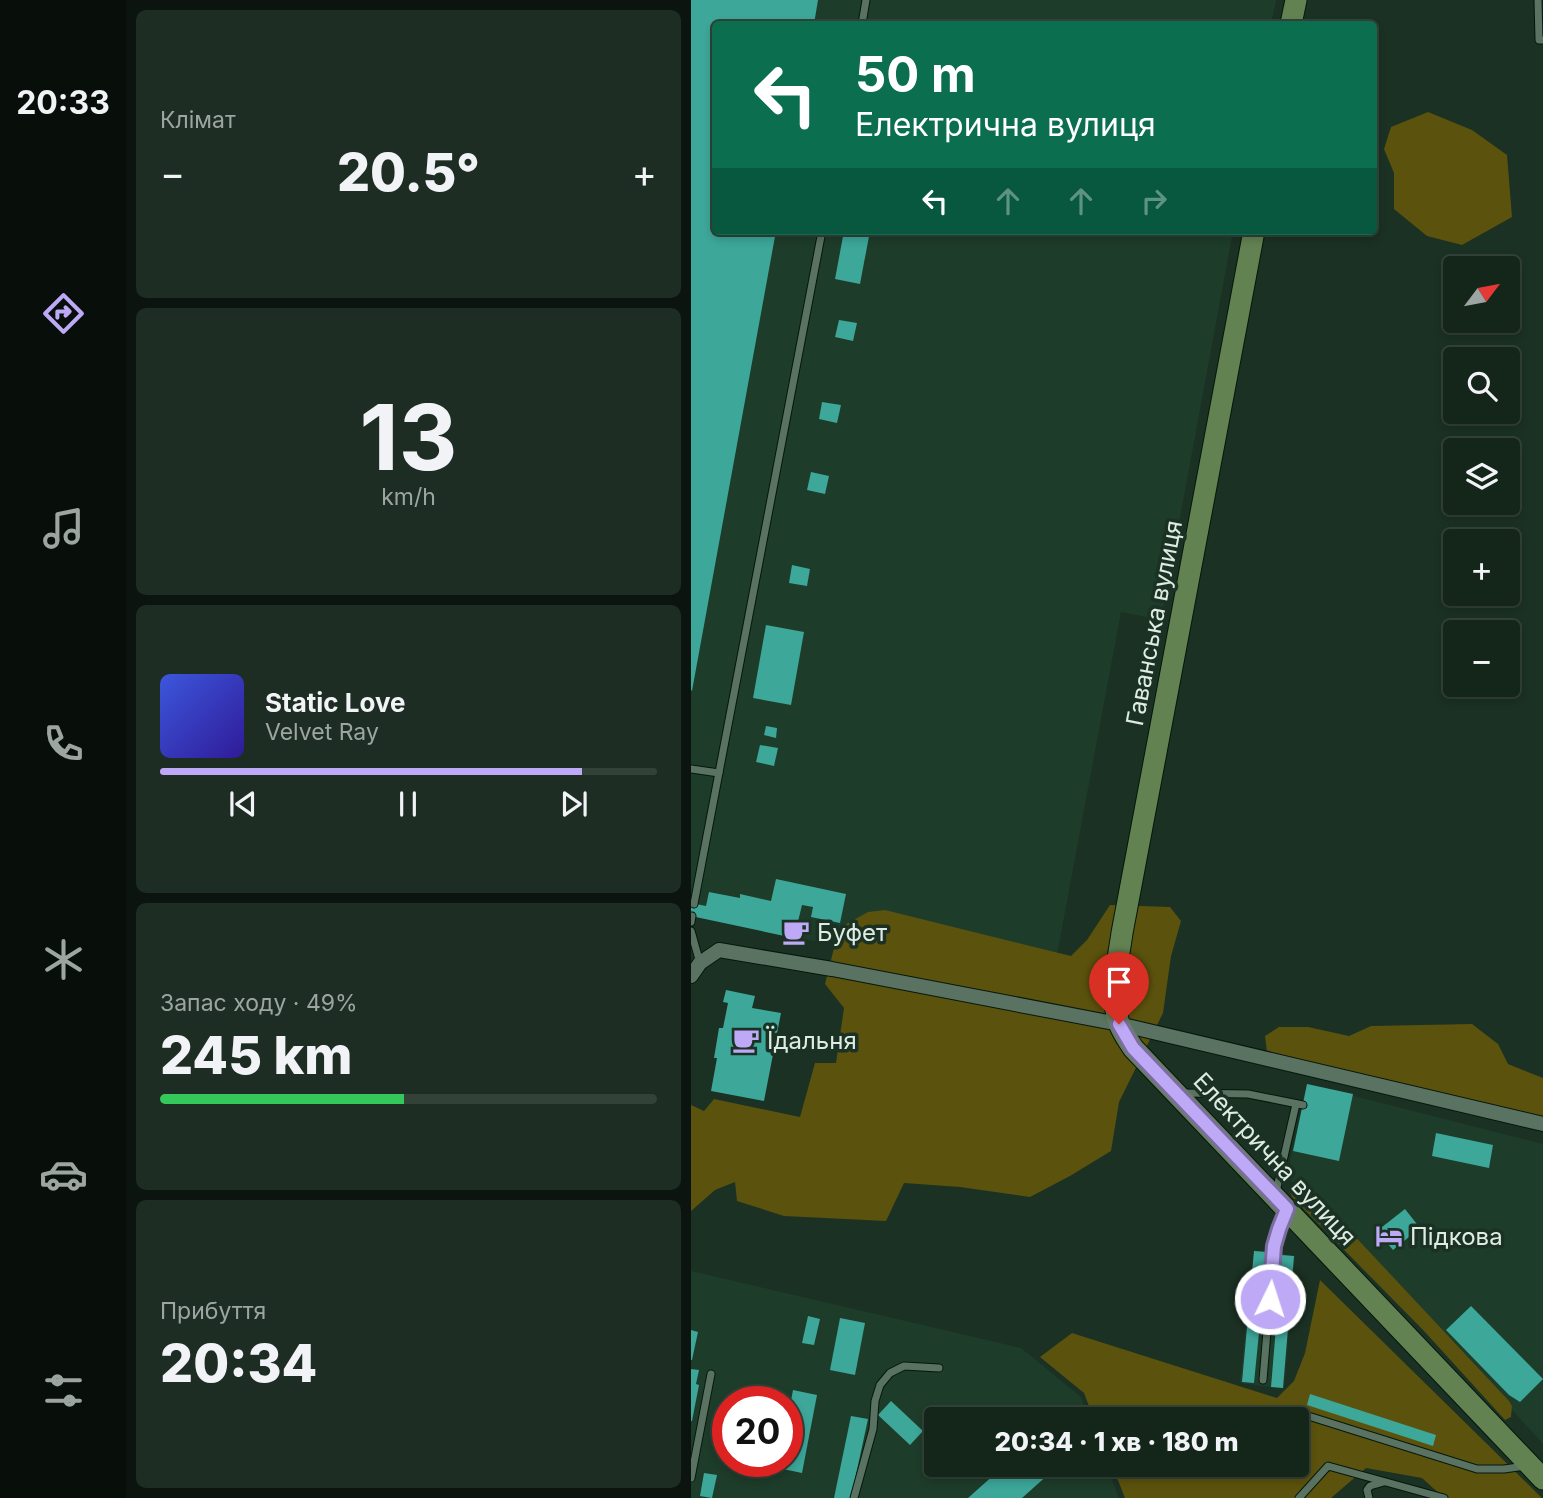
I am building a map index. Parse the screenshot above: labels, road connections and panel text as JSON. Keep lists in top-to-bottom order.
{
  "streets": {
    "street": ["Гаванська вулиця", "Електрична вулиця"]
  },
  "crossings": [
    ["Гаванська вулиця", "Електрична вулиця"]
  ],
  "places": {
    "cafe": ["Буфет", "Їдальня"],
    "hotel": ["Підкова"]
  },
  "north": "top right",
  "page": {
    "tabs": "20:33",
    "tile": [
      "Клімат",
      ["13", "km/h"],
      ["Запас ходу · 49%", "245 km"],
      ["Прибуття", "20:34"]
    ],
    "turn": ["50 m", "Електрична вулиця"],
    "heat": ["−", "20.5°", "+"],
    "map_buttons": ["+", "−"],
    "song": ["Static Love", "Velvet Ray"],
    "limit": "20",
    "trip": "20:34 · 1 хв · 180 m"
  }
}
